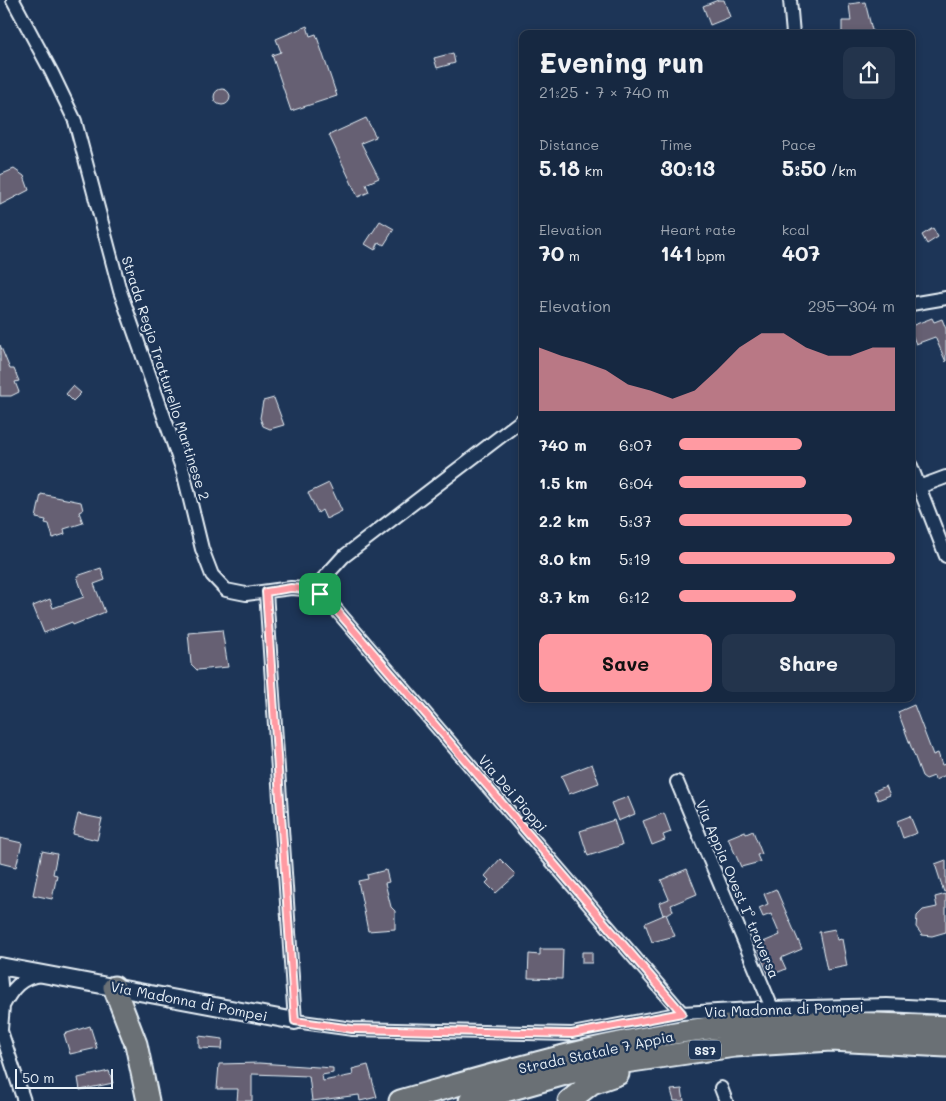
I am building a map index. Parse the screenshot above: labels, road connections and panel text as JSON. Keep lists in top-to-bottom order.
{
  "streets": {
    "highway": ["SS7", "Strada Statale 7 Appia"],
    "street": [
      "Strada Regio Tratturello Martinese 2",
      "Via Dei Pioppi",
      "Via Appia Ovest I° traversa",
      "Via Madonna di Pompei"
    ]
  },
  "crossings": [
    ["Strada Regio Tratturello Martinese 2", "Via Dei Pioppi"],
    ["Via Dei Pioppi", "Via Madonna di Pompei"],
    ["Via Appia Ovest I° traversa", "Via Madonna di Pompei"]
  ],
  "scale_bar": "50 m",
  "page": {
    "heading": ["Evening run", "21:25 · 7 × 740 m"],
    "stats": [
      ["Distance", "5.18 km"],
      ["Time", "30:13"],
      ["Pace", "5:50 /km"],
      ["Elevation", "70 m"],
      ["Heart rate", "141 bpm"],
      ["kcal", "407"]
    ],
    "chart": ["Elevation", "295–304 m"],
    "list": [
      {
        "name": "740 m",
        "note": "6:07"
      },
      {
        "name": "1.5 km",
        "note": "6:04"
      },
      {
        "name": "2.2 km",
        "note": "5:37"
      },
      {
        "name": "3.0 km",
        "note": "5:19"
      },
      {
        "name": "3.7 km",
        "note": "6:12"
      }
    ],
    "buttons": ["Save", "Share"],
    "scale": "50 m"
  }
}
